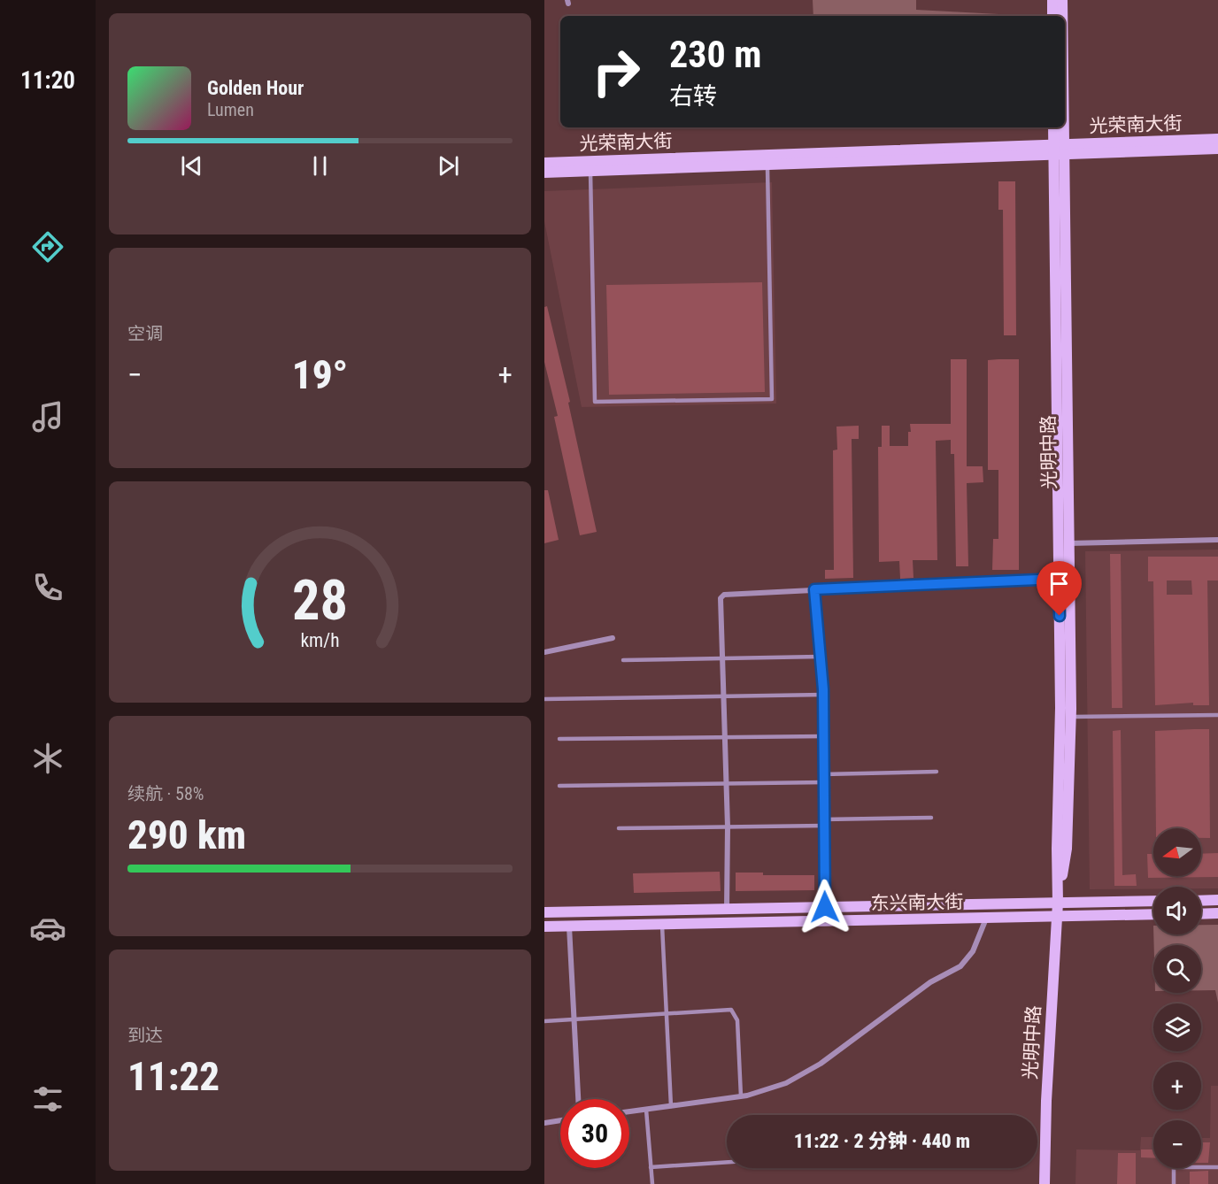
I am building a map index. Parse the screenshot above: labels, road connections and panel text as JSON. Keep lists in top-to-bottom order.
{
  "streets": {
    "street": ["光荣南大街", "光明中路", "东兴南大街"]
  },
  "crossings": [
    ["光荣南大街", "光明中路"],
    ["光明中路", "东兴南大街"]
  ],
  "north": "left",
  "page": {
    "tabs": "11:20",
    "turn": ["230 m", "右转"],
    "song": ["Golden Hour", "Lumen"],
    "tile": [
      "空调",
      ["续航 · 58%", "290 km"],
      ["到达", "11:22"]
    ],
    "heat": ["−", "19°", "+"],
    "map_buttons": ["+", "−"],
    "limit": "30",
    "trip": "11:22 · 2 分钟 · 440 m",
    "gauge": ["28", "km/h"]
  }
}
